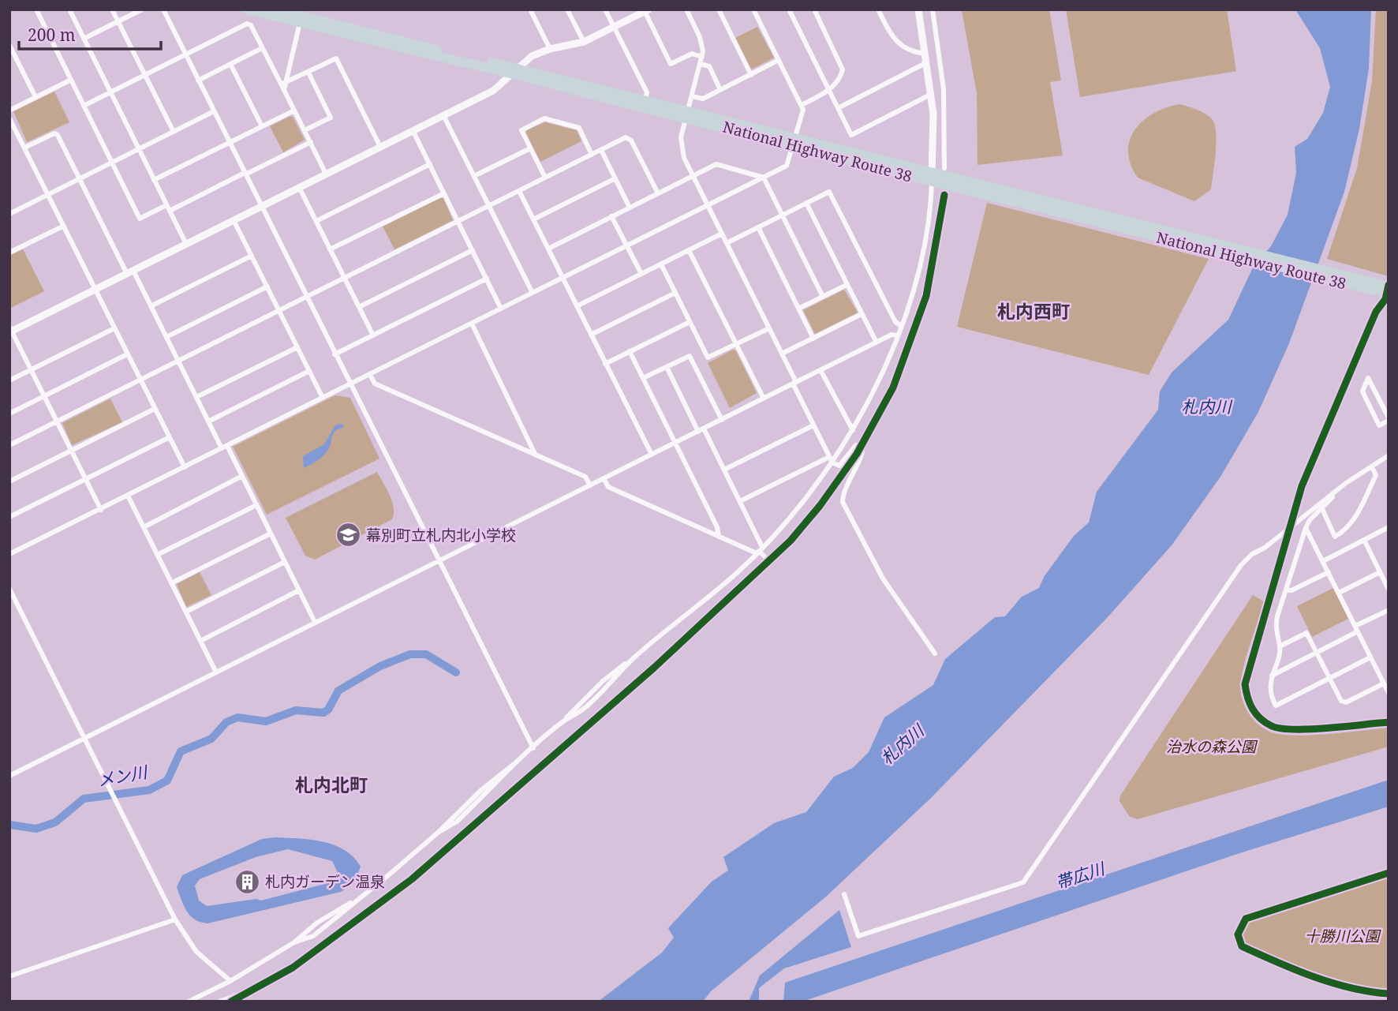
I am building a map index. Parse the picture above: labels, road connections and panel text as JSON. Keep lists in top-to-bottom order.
{
  "streets": {
    "highway": ["National Highway Route 38"]
  },
  "districts": ["札内西町", "札内北町"],
  "water": ["札内川", "メン川", "帯広川"],
  "parks": ["治水の森公園", "十勝川公園"],
  "places": {
    "school or university": ["幕別町立札内北小学校"],
    "building": ["札内ガーデン温泉"]
  },
  "scale_bar": "200 m"
}
